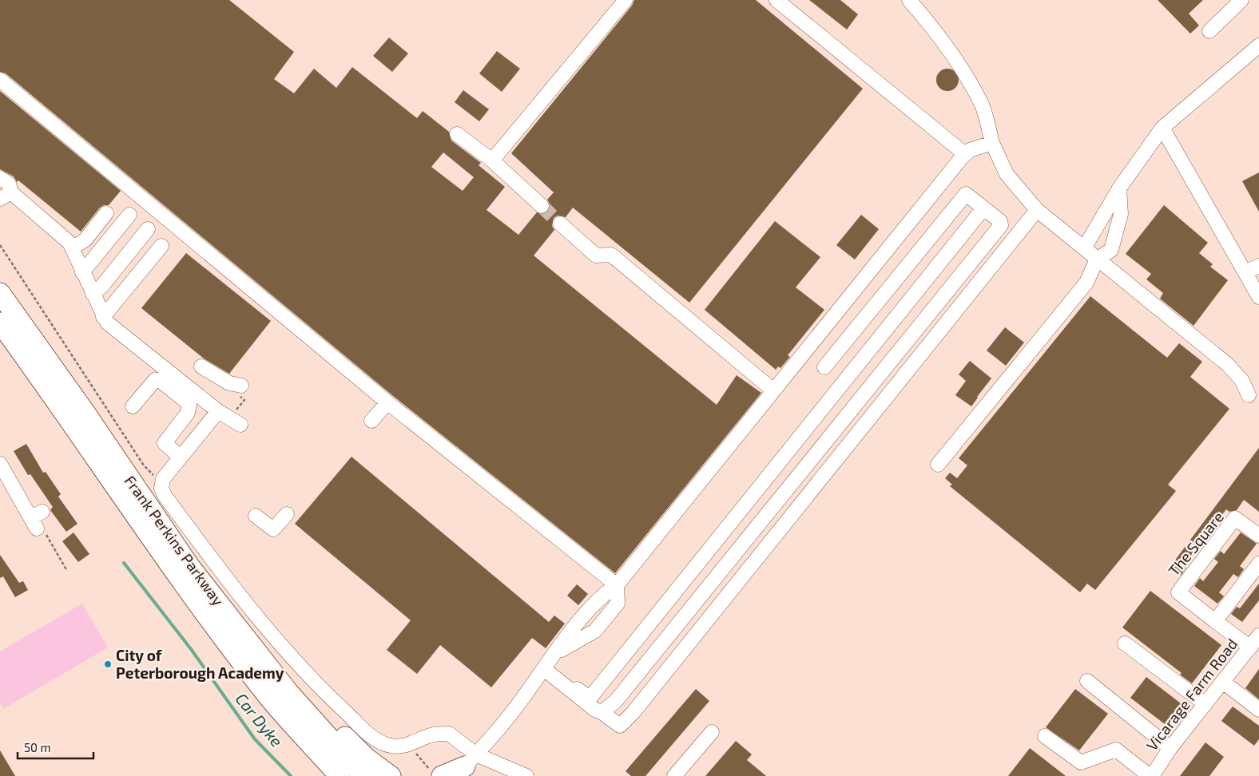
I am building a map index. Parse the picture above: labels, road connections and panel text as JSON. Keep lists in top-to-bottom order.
{
  "streets": {
    "highway": ["Frank Perkins Parkway"],
    "street": ["The Square", "Vicarage Farm Road"]
  },
  "crossings": [
    ["The Square", "Vicarage Farm Road"]
  ],
  "water": ["Car Dyke"],
  "places": ["City of Peterborough Academy"],
  "scale_bar": "50 m"
}
